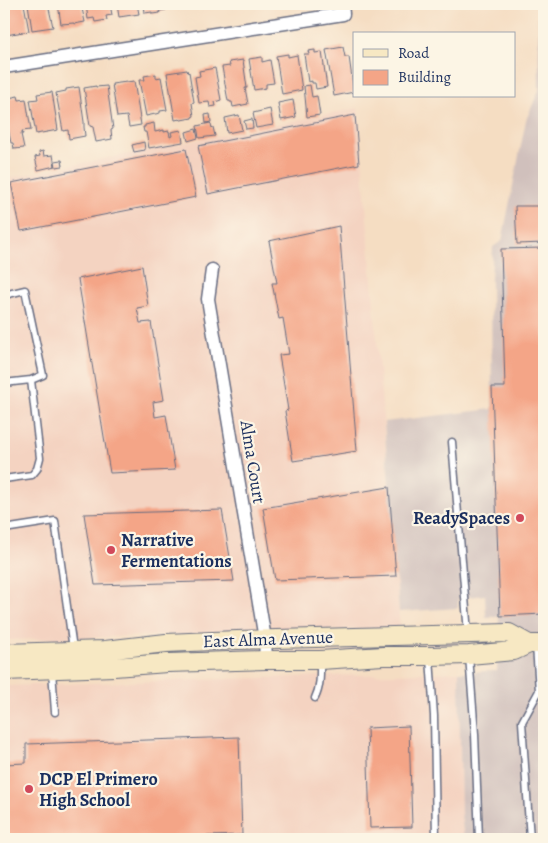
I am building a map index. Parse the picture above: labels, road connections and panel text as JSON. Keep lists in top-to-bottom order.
{
  "streets": {
    "main road": ["East Alma Avenue"],
    "street": ["Alma Court"]
  },
  "crossings": [
    ["Alma Court", "East Alma Avenue"]
  ],
  "places": ["ReadySpaces", "Narrative Fermentations", "DCP El Primero High School"],
  "legend": ["Road", "Building"]
}
